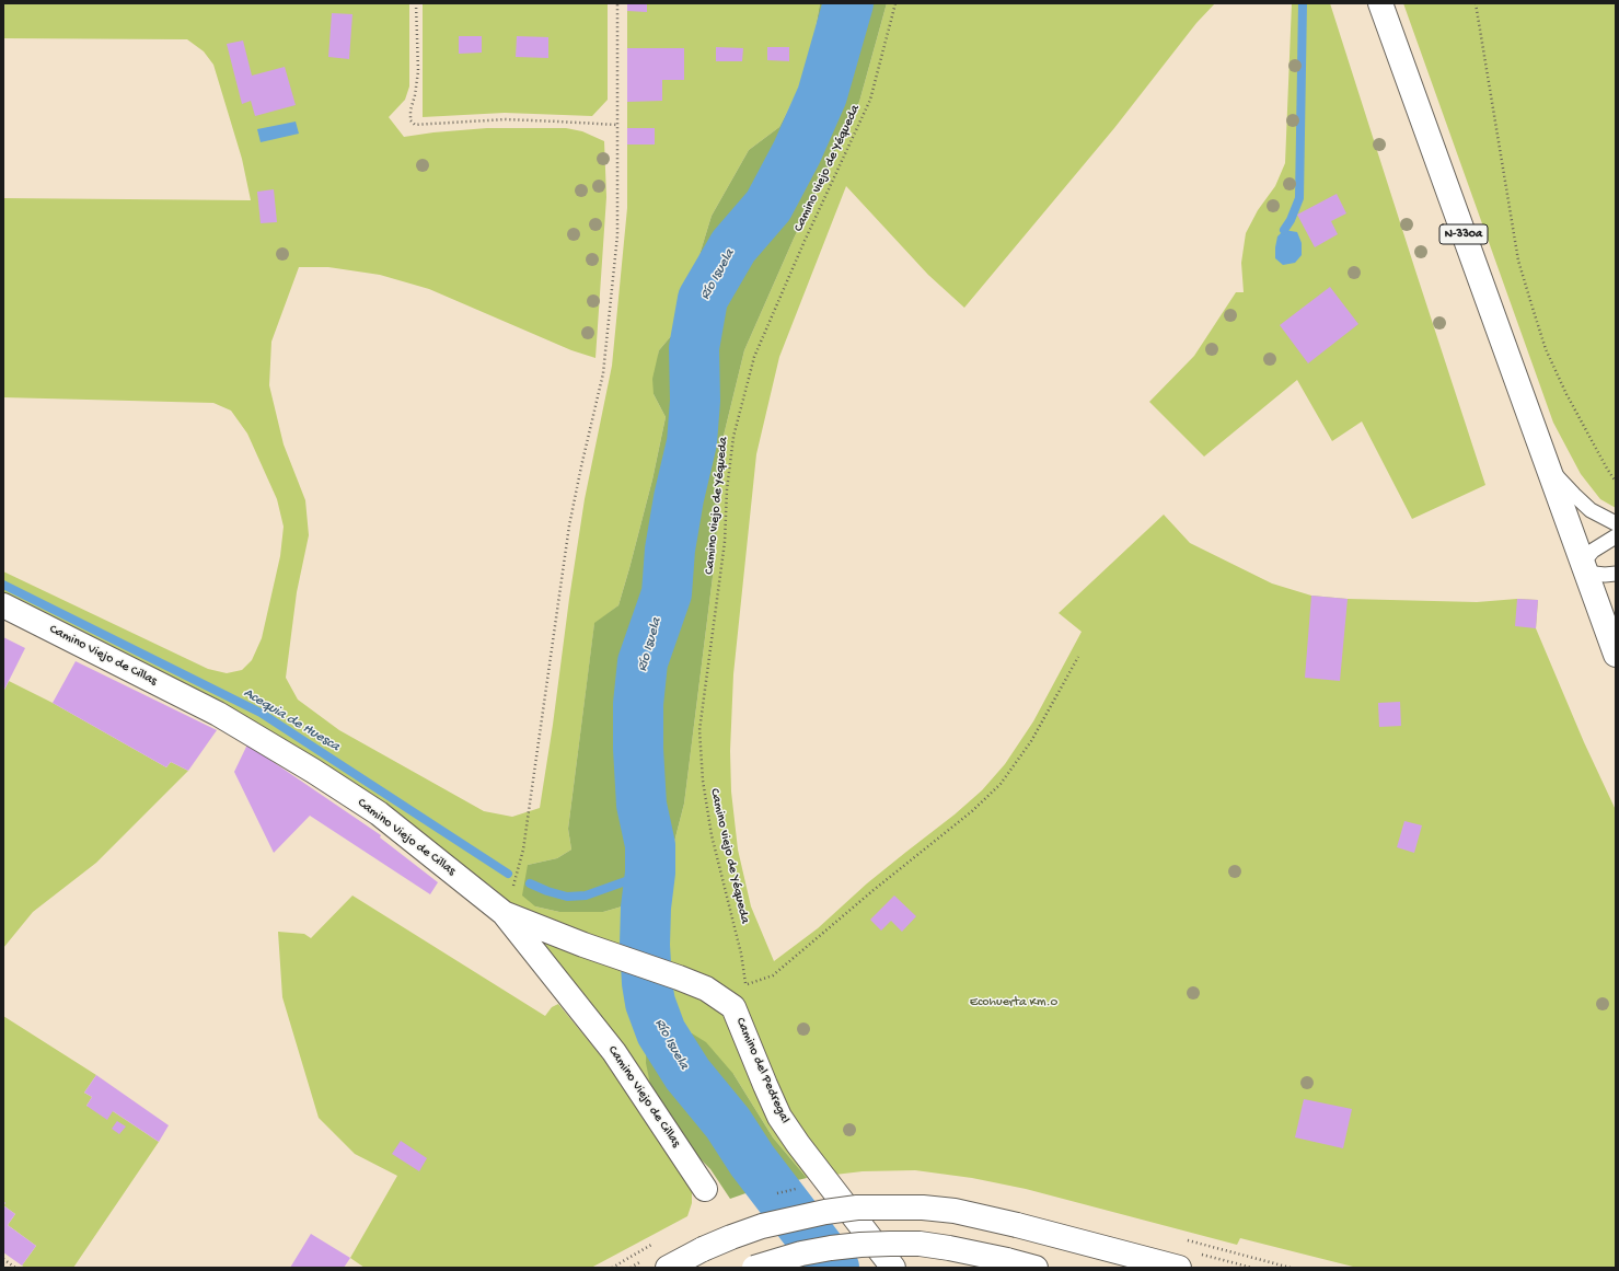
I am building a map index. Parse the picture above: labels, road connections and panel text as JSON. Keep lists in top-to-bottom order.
{
  "streets": {
    "main road": ["N-330a", "Camino Viejo de Cillas", "Camino del Pedregal"],
    "path": ["Camino viejo de Yéqueda"]
  },
  "crossings": [
    ["Camino Viejo de Cillas", "Camino del Pedregal"]
  ],
  "water": ["Río Isuela", "Acequia de Huesca"],
  "parks": ["Ecohuerta Km.0"]
}
